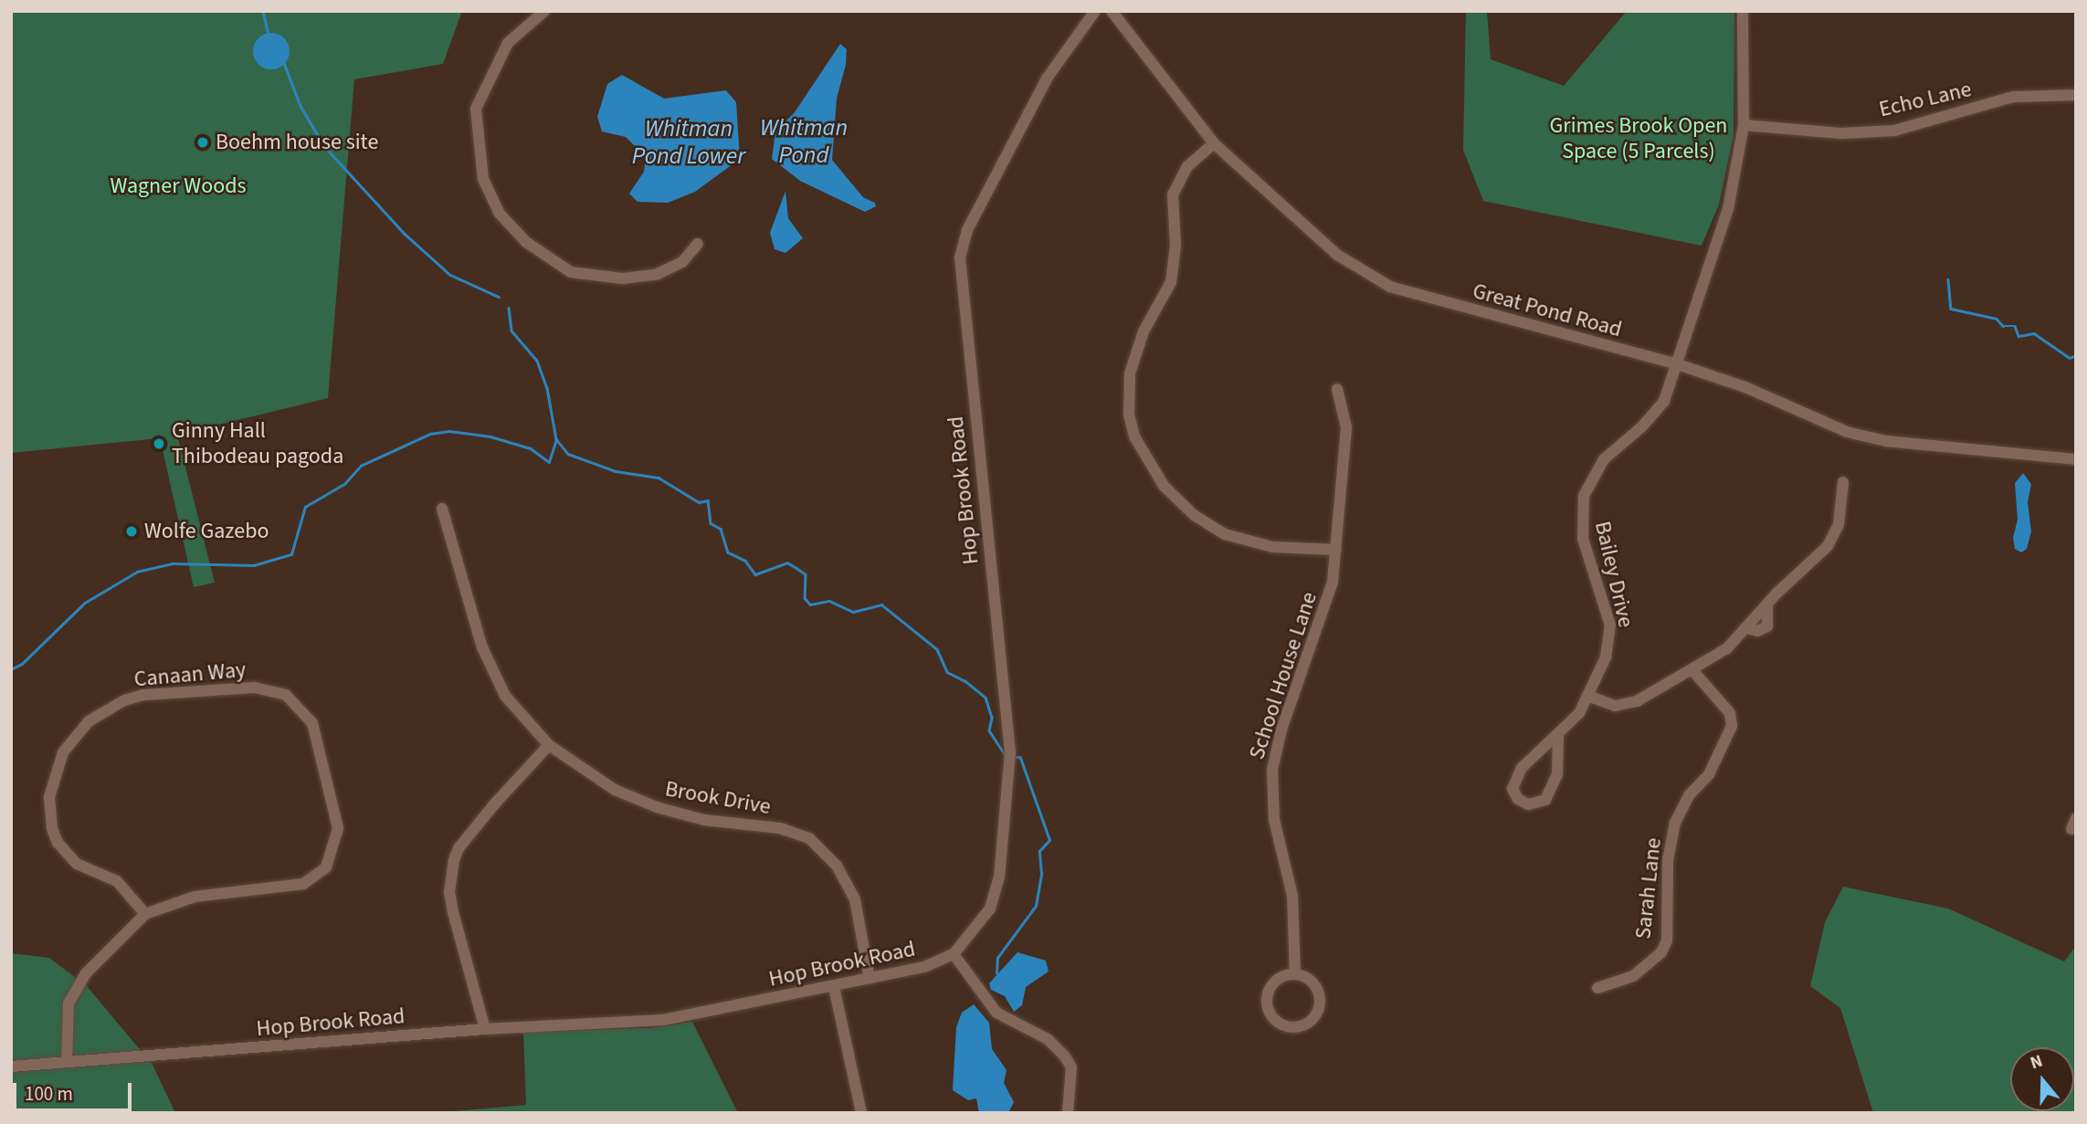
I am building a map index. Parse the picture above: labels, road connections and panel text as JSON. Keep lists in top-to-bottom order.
{
  "streets": {
    "street": [
      "Echo Lane",
      "Great Pond Road",
      "Hop Brook Road",
      "Bailey Drive",
      "Canaan Way",
      "School House Lane",
      "Brook Drive",
      "Sarah Lane"
    ]
  },
  "crossings": [
    ["Echo Lane", "Bailey Drive"],
    ["Great Pond Road", "Bailey Drive"],
    ["Hop Brook Road", "Canaan Way"],
    ["Hop Brook Road", "Brook Drive"]
  ],
  "water": ["Whitman Pond", "Whitman Pond Lower"],
  "parks": ["Grimes Brook Open Space (5 Parcels)", "Wagner Woods"],
  "places": ["Boehm house site", "Ginny Hall Thibodeau pagoda", "Wolfe Gazebo"],
  "scale_bar": "100 m",
  "north": "top"
}
